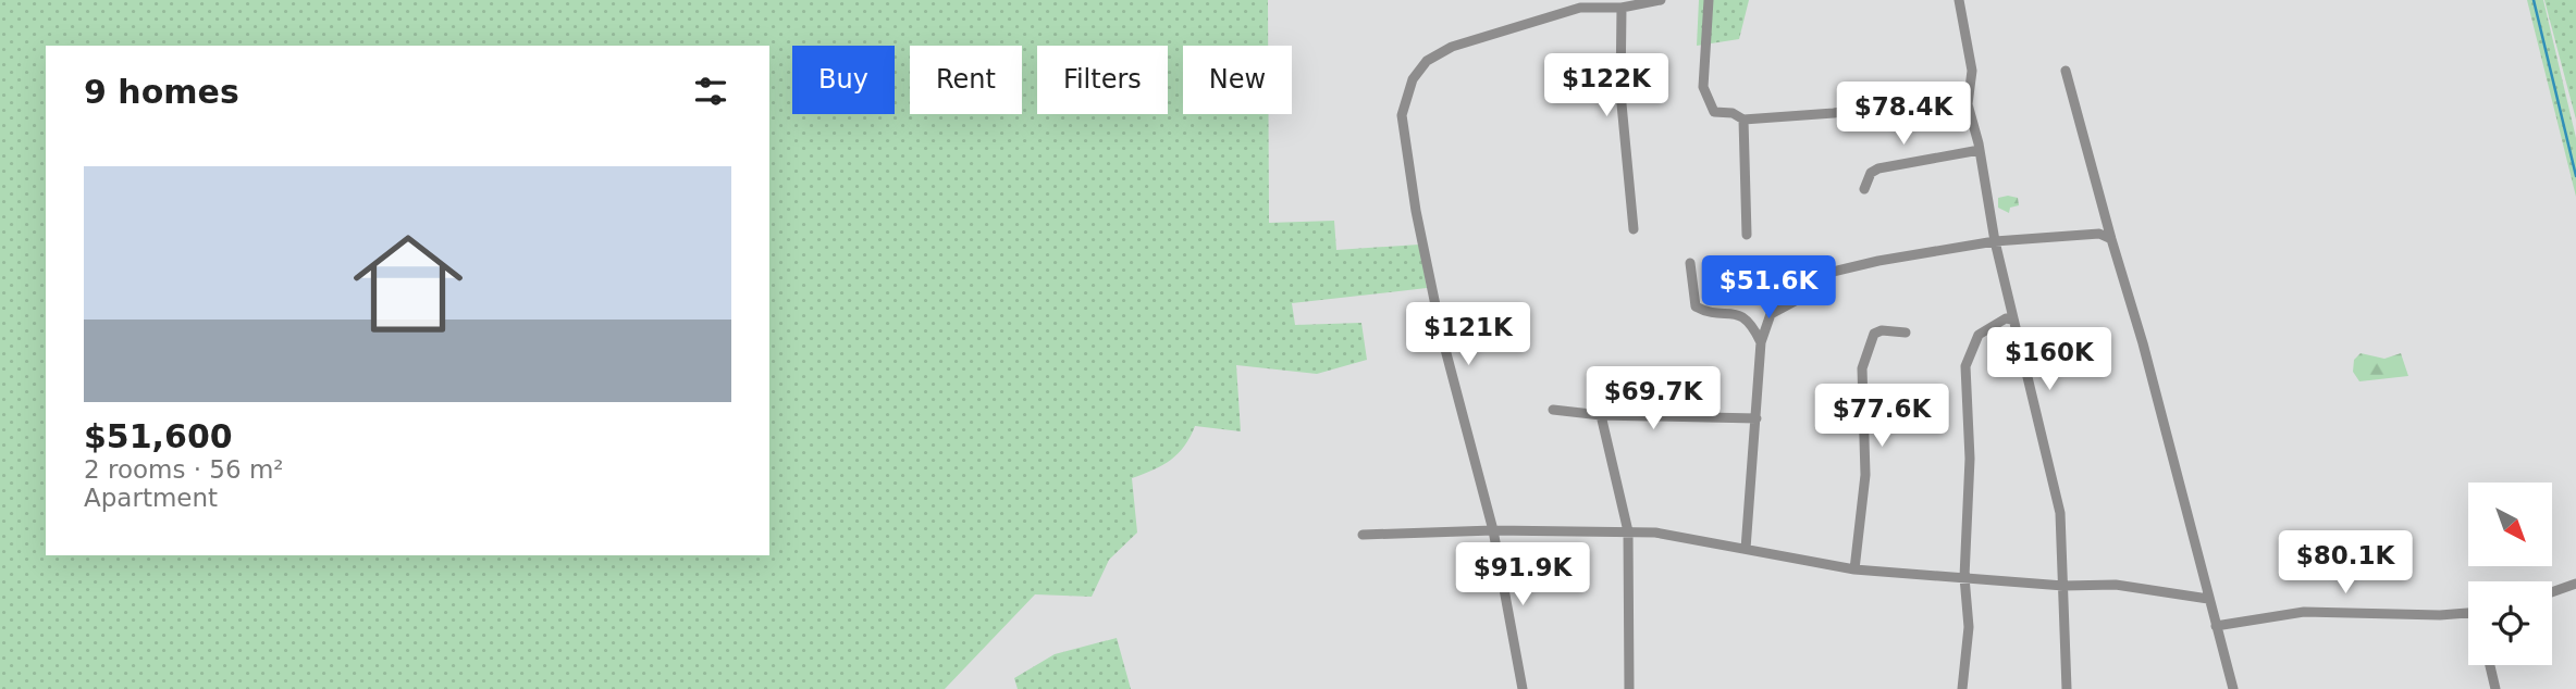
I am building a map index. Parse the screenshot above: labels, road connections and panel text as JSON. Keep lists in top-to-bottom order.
{
  "north": "bottom right",
  "page": {
    "chip": [
      "Buy",
      "Rent",
      "Filters",
      "New"
    ],
    "heading": "9 homes",
    "price": [
      "$122K",
      "$78.4K",
      "$51.6K",
      "$121K",
      "$160K",
      "$69.7K",
      "$77.6K",
      "$80.1K",
      "$91.9K"
    ],
    "list": [
      {
        "name": "$51,600",
        "note": "2 rooms · 56 m² · Apartment"
      }
    ]
  }
}
